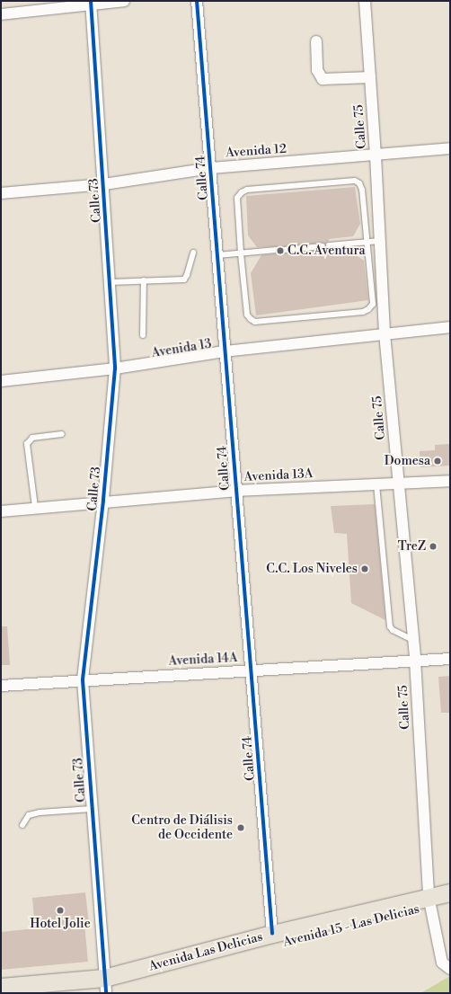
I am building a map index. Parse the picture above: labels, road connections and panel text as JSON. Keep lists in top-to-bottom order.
{
  "streets": {
    "main road": ["Avenida 15 - Las Delicias", "Avenida Las Delicias"],
    "street": [
      "Calle 75",
      "Avenida 12",
      "Calle 74",
      "Calle 73",
      "Avenida 13",
      "Avenida 13A",
      "Avenida 14A"
    ]
  },
  "crossings": [
    ["Calle 75", "Avenida 12"],
    ["Calle 75", "Avenida 13"],
    ["Calle 75", "Avenida 13A"],
    ["Calle 75", "Avenida 14A"],
    ["Calle 75", "Avenida 15 - Las Delicias"],
    ["Calle 75", "Avenida Las Delicias"],
    ["Avenida 12", "Calle 74"],
    ["Avenida 12", "Calle 73"],
    ["Calle 74", "Avenida 13"],
    ["Calle 74", "Avenida 13A"],
    ["Calle 74", "Avenida 14A"],
    ["Calle 74", "Avenida Las Delicias"],
    ["Calle 73", "Avenida 13"],
    ["Calle 73", "Avenida 13A"],
    ["Calle 73", "Avenida 14A"],
    ["Calle 73", "Avenida 15 - Las Delicias"],
    ["Calle 73", "Avenida Las Delicias"],
    ["Avenida 15 - Las Delicias", "Avenida Las Delicias"]
  ],
  "places": [
    "C.C. Aventura",
    "Domesa",
    "TreZ",
    "C.C. Los Niveles",
    "Centro de Diálisis de Occidente",
    "Hotel Jolie"
  ]
}
